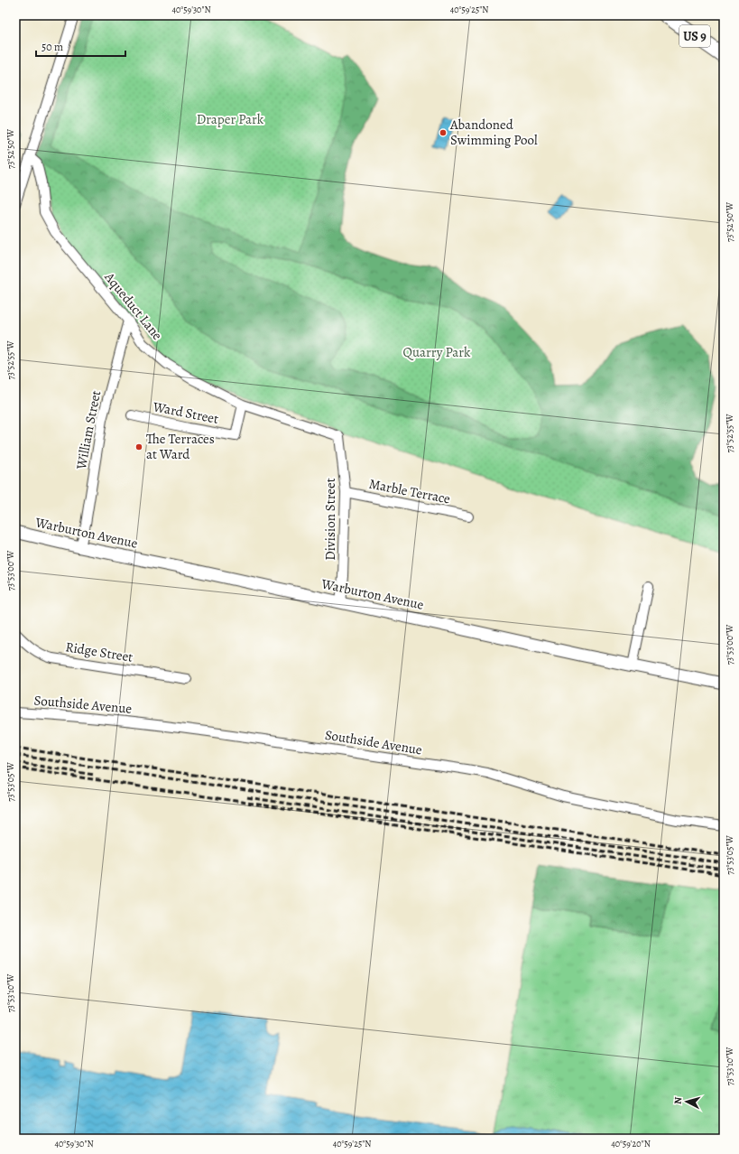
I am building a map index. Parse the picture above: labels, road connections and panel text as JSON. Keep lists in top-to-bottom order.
{
  "streets": {
    "main road": ["US 9"],
    "street": [
      "Aqueduct Lane",
      "Ward Street",
      "William Street",
      "Marble Terrace",
      "Division Street",
      "Warburton Avenue",
      "Ridge Street",
      "Southside Avenue"
    ]
  },
  "crossings": [
    ["Aqueduct Lane", "Ward Street"],
    ["Aqueduct Lane", "William Street"],
    ["Aqueduct Lane", "Division Street"],
    ["William Street", "Warburton Avenue"],
    ["Marble Terrace", "Division Street"],
    ["Division Street", "Warburton Avenue"]
  ],
  "parks": ["Draper Park", "Quarry Park"],
  "places": ["Abandoned Swimming Pool", "The Terraces at Ward"],
  "scale_bar": "50 m",
  "north": "left",
  "coordinates": [
    "40°59'30\"N",
    "40°59'25\"N",
    "73°52'50\"W",
    "73°52'55\"W",
    "73°53'00\"W",
    "73°53'05\"W",
    "73°53'10\"W",
    "40°59'20\"N"
  ]
}
